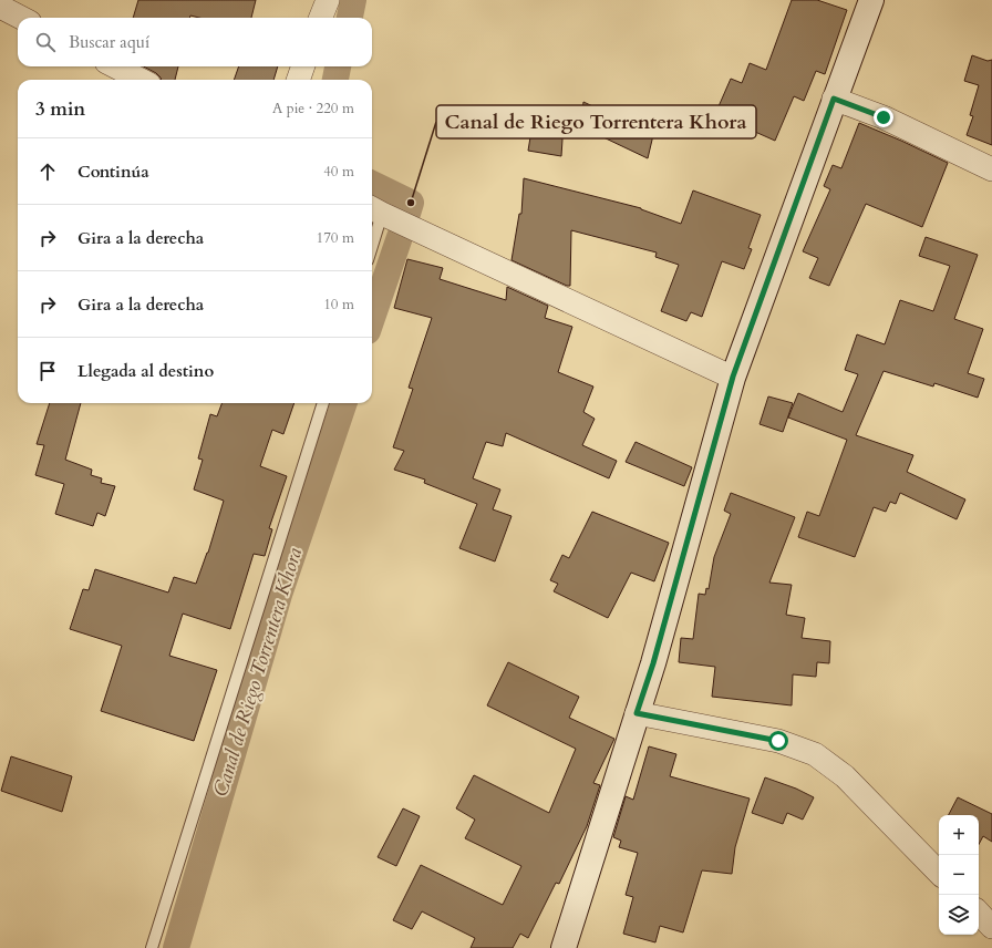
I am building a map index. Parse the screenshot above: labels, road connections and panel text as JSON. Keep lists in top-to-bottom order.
{
  "water": ["Canal de Riego Torrentera Khora"],
  "places": ["Canal de Riego Torrentera Khora"],
  "page": {
    "search": "Buscar aquí",
    "heading": ["3 min", "A pie · 220 m"],
    "list": [
      ["Continúa", "40 m"],
      ["Gira a la derecha", "170 m"],
      ["Gira a la derecha", "10 m"],
      "Llegada al destino"
    ],
    "map_buttons": ["+", "−"]
  }
}
